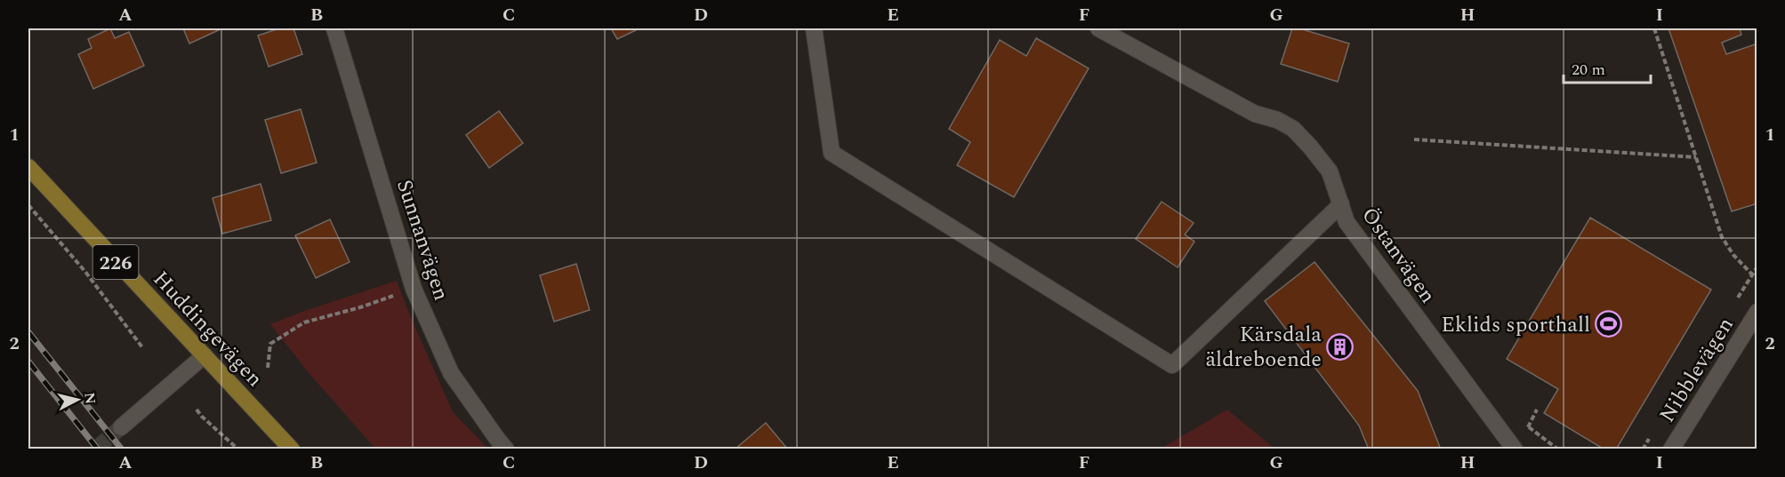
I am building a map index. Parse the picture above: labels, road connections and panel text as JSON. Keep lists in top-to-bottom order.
{
  "streets": {
    "main road": ["226", "Huddingevägen"],
    "street": ["Sunnanvägen", "Östanvägen", "Nibblevägen"]
  },
  "places": {
    "sports": ["Eklids sporthall"],
    "building": ["Kärsdala äldreboende"]
  },
  "scale_bar": "20 m",
  "north": "right",
  "grid": {
    "columns": [
      "A",
      "B",
      "C",
      "D",
      "E",
      "F",
      "G",
      "H",
      "I"
    ],
    "rows": ["1", "2"]
  }
}
